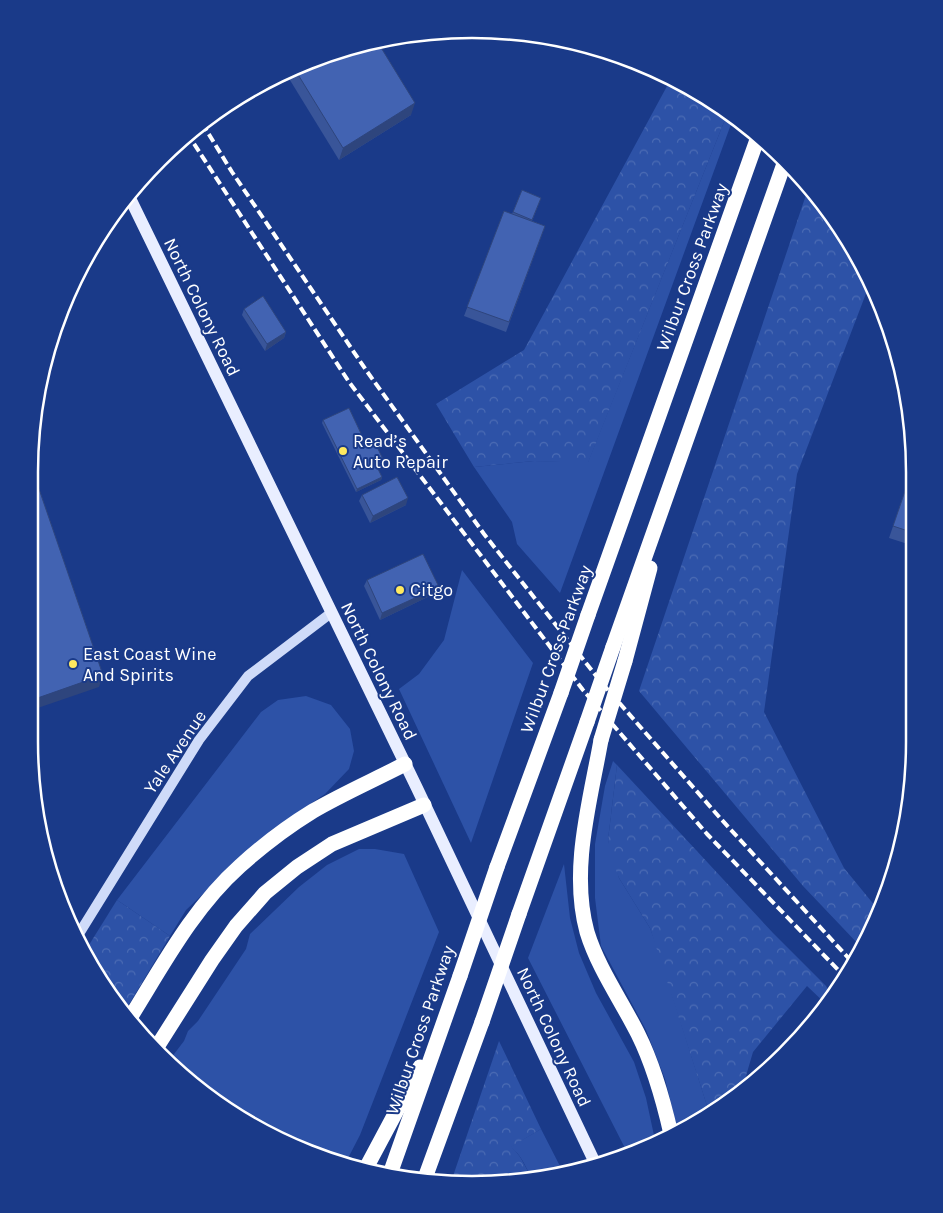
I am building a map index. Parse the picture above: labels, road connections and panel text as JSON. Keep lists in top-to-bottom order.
{
  "streets": {
    "highway": ["Wilbur Cross Parkway"],
    "main road": ["North Colony Road"],
    "street": ["Yale Avenue"]
  },
  "crossings": [
    ["North Colony Road", "Yale Avenue"]
  ],
  "places": ["Read’s Auto Repair", "Citgo", "East Coast Wine And Spirits"]
}
